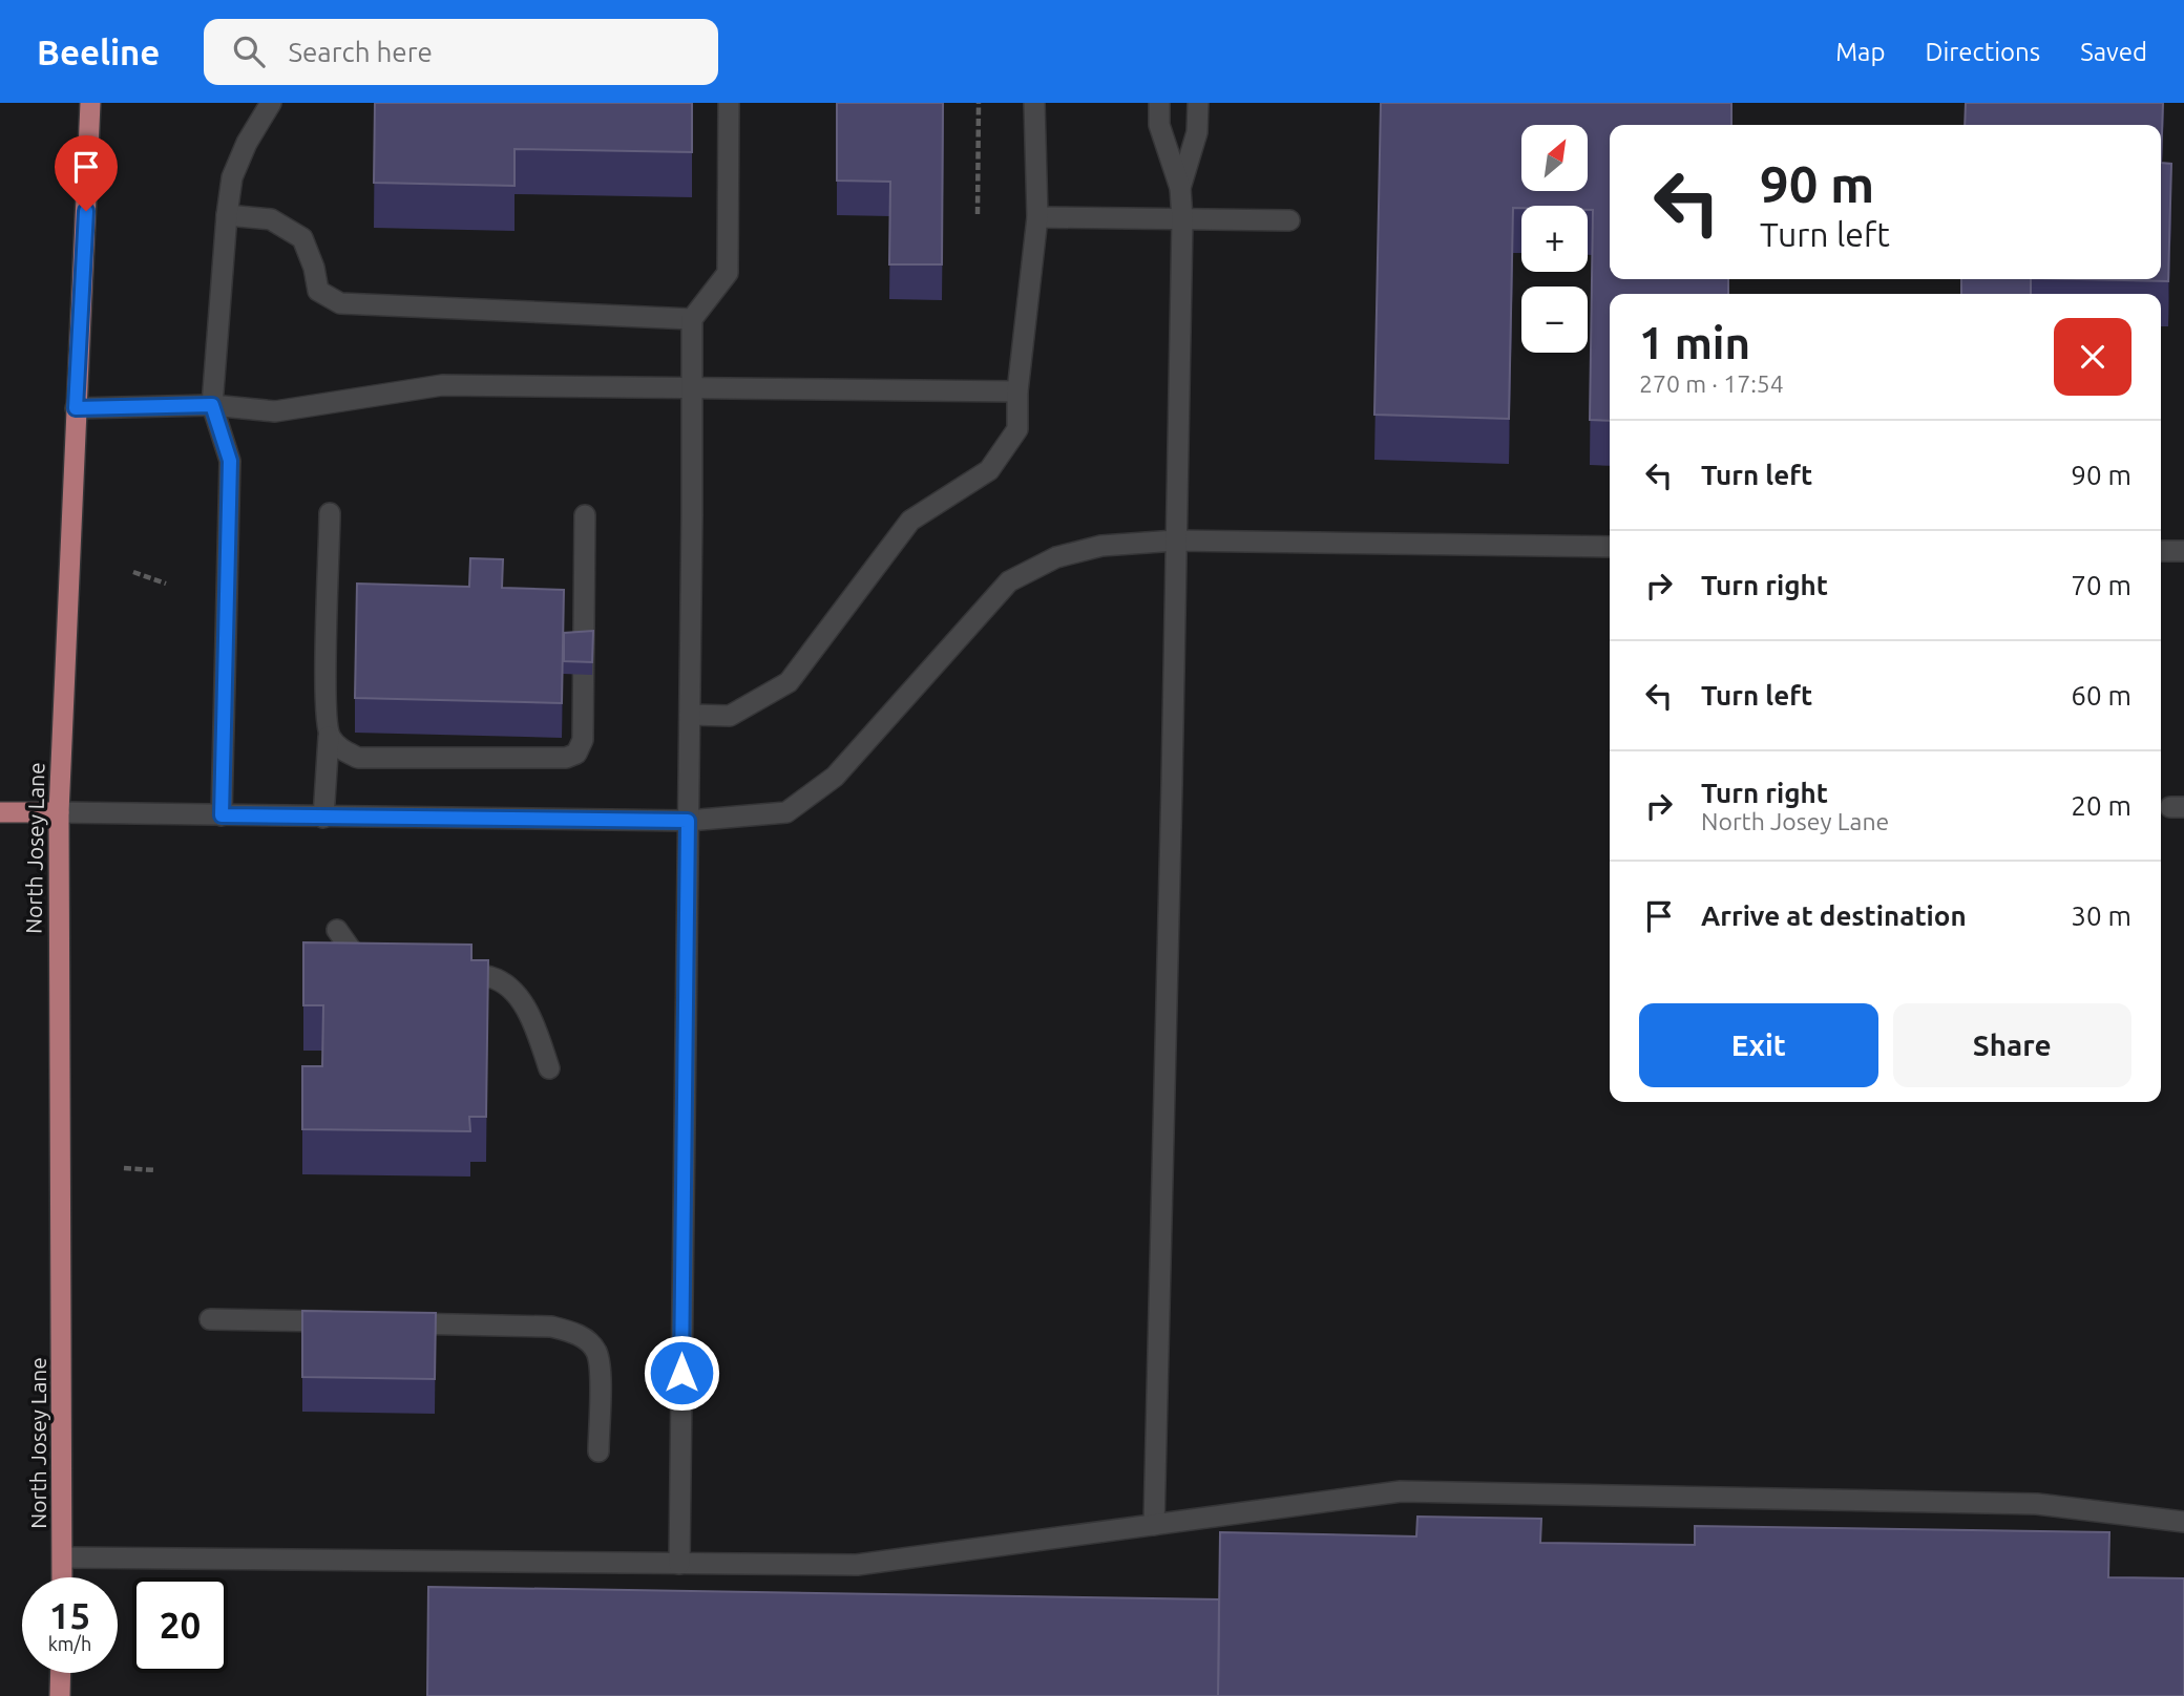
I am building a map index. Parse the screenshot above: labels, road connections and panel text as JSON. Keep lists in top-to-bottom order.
{
  "streets": {
    "main road": ["North Josey Lane"]
  },
  "north": "top right",
  "page": {
    "header": "Beeline",
    "search": "Search here",
    "nav": ["Map", "Directions", "Saved"],
    "map_buttons": ["+", "−"],
    "turn": ["90 m", "Turn left"],
    "heading": ["1 min", "270 m · 17:54"],
    "list": [
      {
        "name": "Turn left",
        "value": "90 m"
      },
      {
        "name": "Turn right",
        "value": "70 m"
      },
      {
        "name": "Turn left",
        "value": "60 m"
      },
      {
        "name": "Turn right",
        "note": "North Josey Lane",
        "value": "20 m"
      },
      {
        "name": "Arrive at destination",
        "value": "30 m"
      }
    ],
    "buttons": ["Exit", "Share"],
    "speed": "15 km/h",
    "limit": "20"
  }
}
